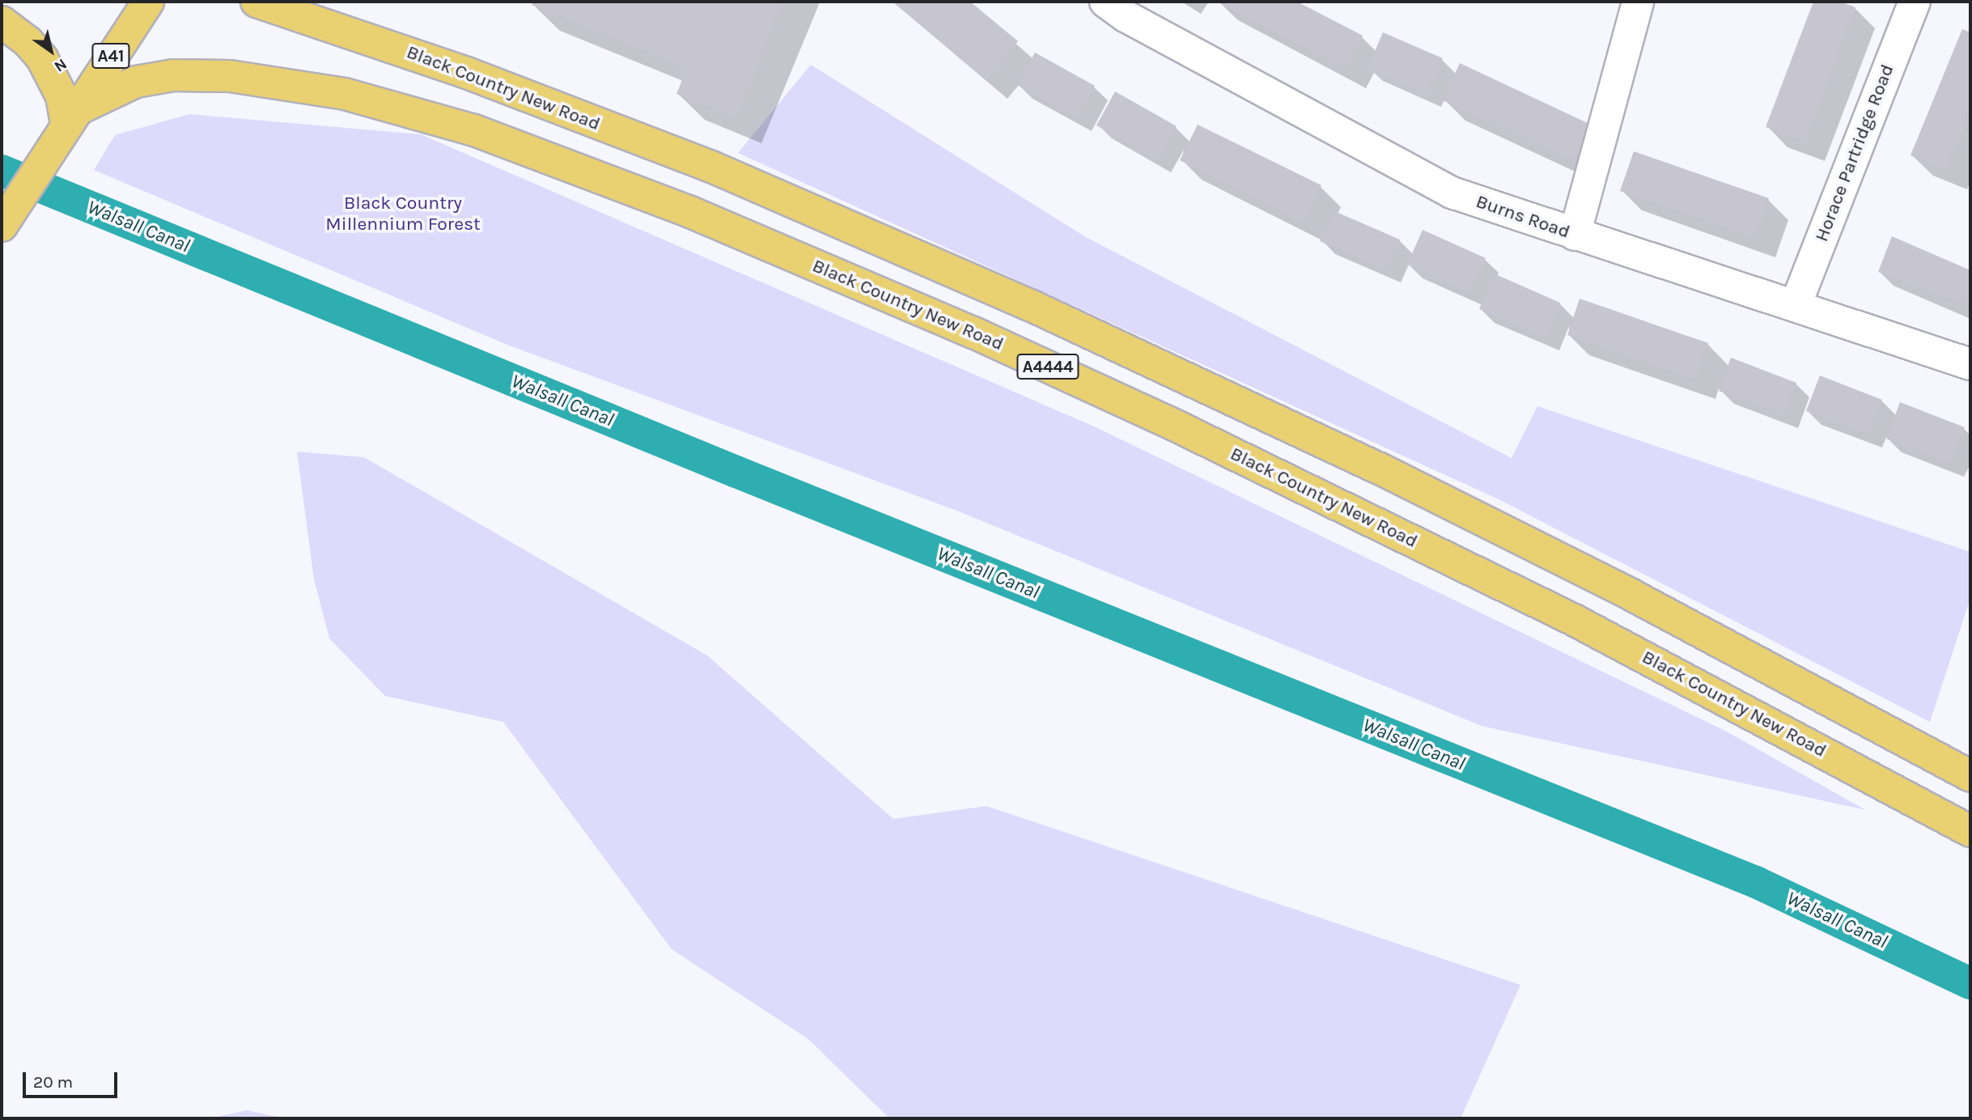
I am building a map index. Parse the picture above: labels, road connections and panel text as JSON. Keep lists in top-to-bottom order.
{
  "streets": {
    "highway": ["A41", "Black Country New Road", "A4444"],
    "street": ["Horace Partridge Road", "Burns Road"]
  },
  "crossings": [
    ["A41", "Black Country New Road"],
    ["Horace Partridge Road", "Burns Road"]
  ],
  "water": ["Walsall Canal"],
  "parks": ["Black Country Millennium Forest"],
  "scale_bar": "20 m",
  "north": "bottom right"
}
